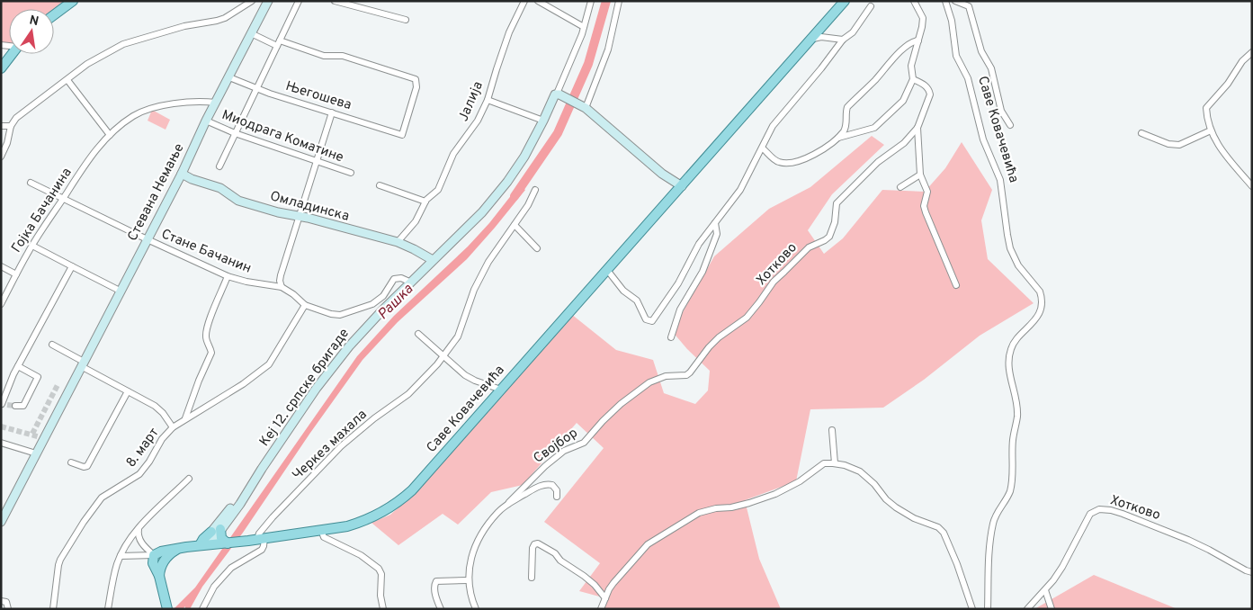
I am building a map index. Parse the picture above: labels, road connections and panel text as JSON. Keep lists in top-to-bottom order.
{
  "streets": {
    "main road": ["Саве Ковачевића"],
    "street": [
      "Његошева",
      "Јалија",
      "Миодрага Коматине",
      "Стевана Немање",
      "Омладинска",
      "Гојка Бачанина",
      "Стане Бачанин",
      "Хотково",
      "Кеј 12. српске бригаде",
      "Черкез махала",
      "Својбор",
      "8. март"
    ]
  },
  "crossings": [
    ["Његошева", "Стевана Немање"],
    ["Јалија", "Омладинска"],
    ["Саве Ковачевића", "Кеј 12. српске бригаде"],
    ["Саве Ковачевића", "Черкез махала"],
    ["Миодрага Коматине", "Стевана Немање"],
    ["Стевана Немање", "Омладинска"],
    ["Стевана Немање", "Гојка Бачанина"],
    ["Стевана Немање", "Стане Бачанин"],
    ["Омладинска", "Кеј 12. српске бригаде"],
    ["Гојка Бачанина", "Стане Бачанин"],
    ["Стане Бачанин", "Кеј 12. српске бригаде"],
    ["Стане Бачанин", "8. март"],
    ["Хотково", "Својбор"]
  ],
  "water": ["Рашка"],
  "north": "top"
}
